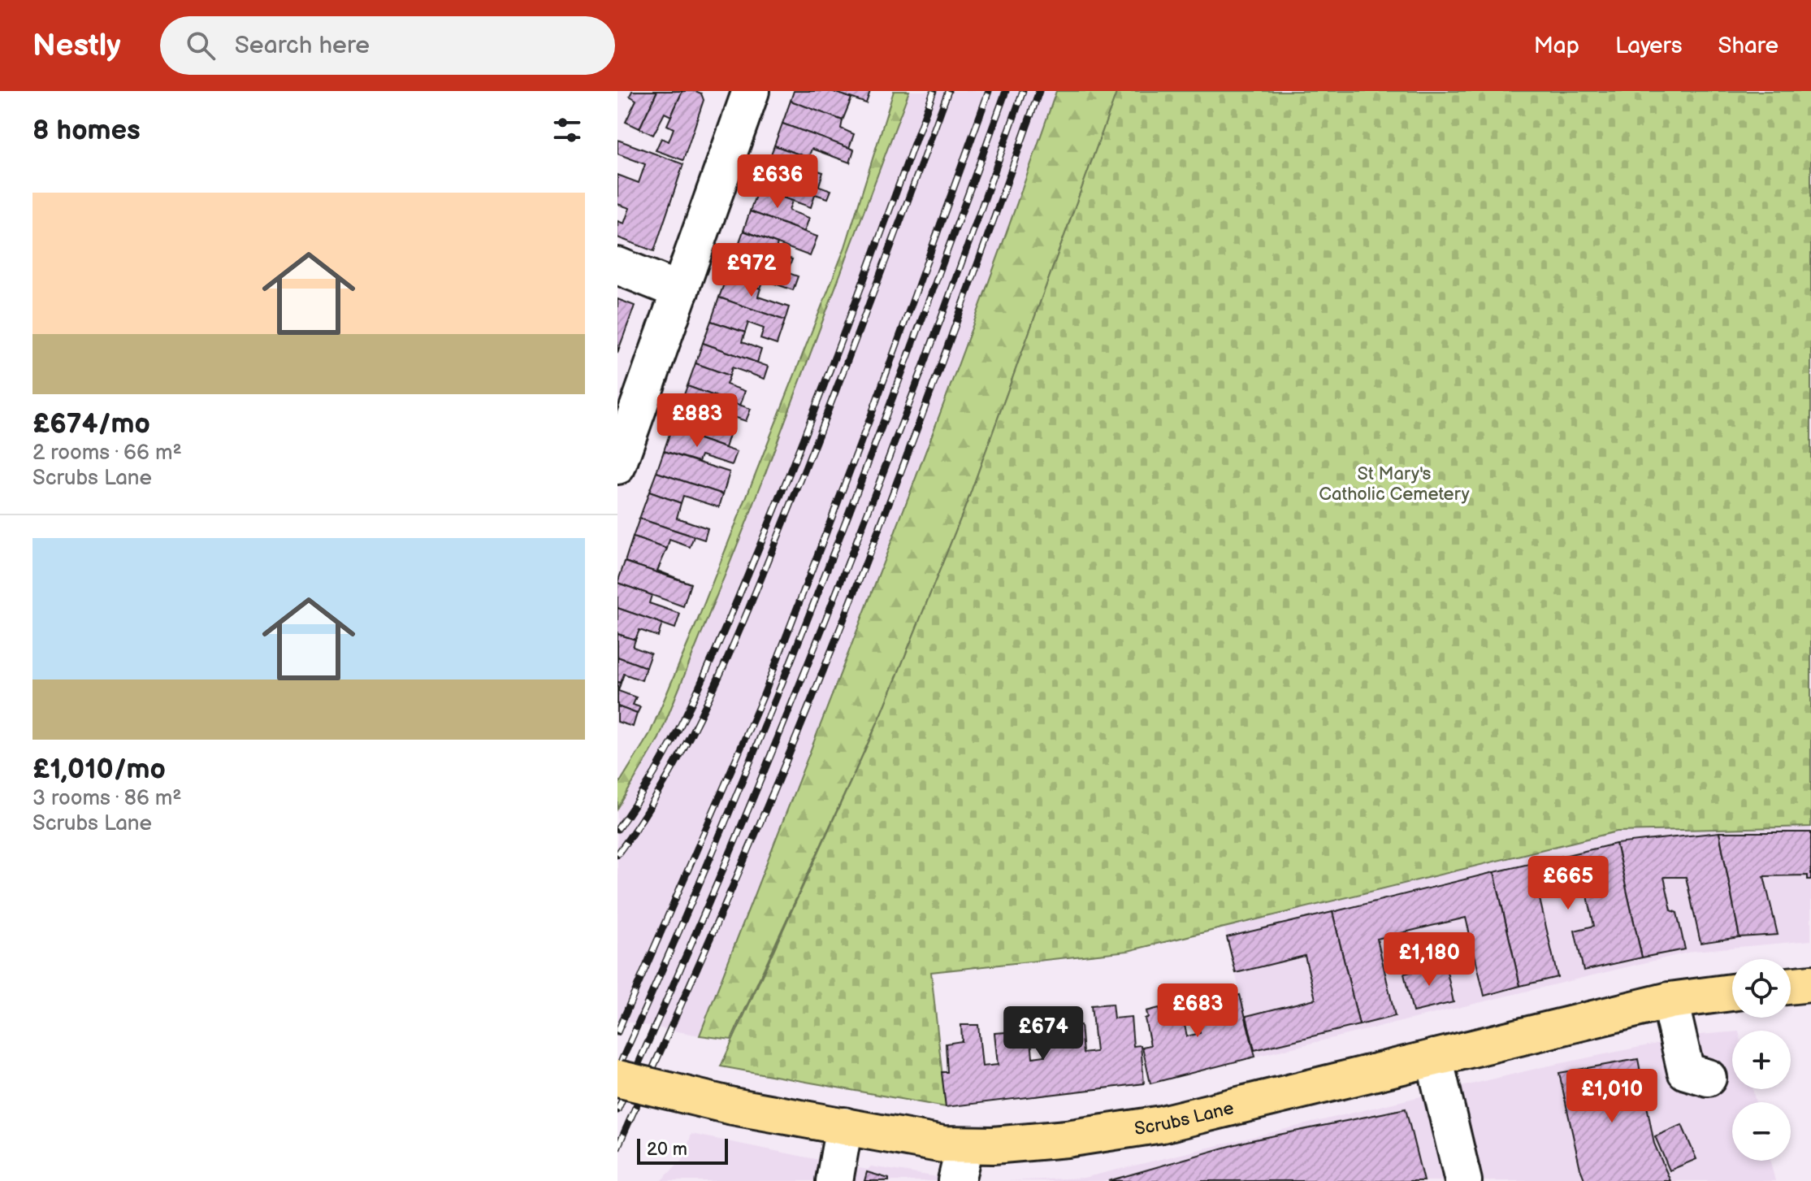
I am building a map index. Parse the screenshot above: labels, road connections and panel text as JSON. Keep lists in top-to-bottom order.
{
  "streets": {
    "main road": ["Scrubs Lane"]
  },
  "parks": ["St Mary's Catholic Cemetery"],
  "scale_bar": "20 m",
  "page": {
    "header": "Nestly",
    "search": "Search here",
    "nav": ["Map", "Layers", "Share"],
    "heading": "8 homes",
    "price": [
      "£636",
      "£972",
      "£883",
      "£665",
      "£1,180",
      "£683",
      "£674",
      "£1,010"
    ],
    "list": [
      {
        "name": "£674/mo",
        "note": "2 rooms · 66 m² · Scrubs Lane"
      },
      {
        "name": "£1,010/mo",
        "note": "3 rooms · 86 m² · Scrubs Lane"
      }
    ],
    "map_buttons": ["+", "−"],
    "scale": "20 m"
  }
}
